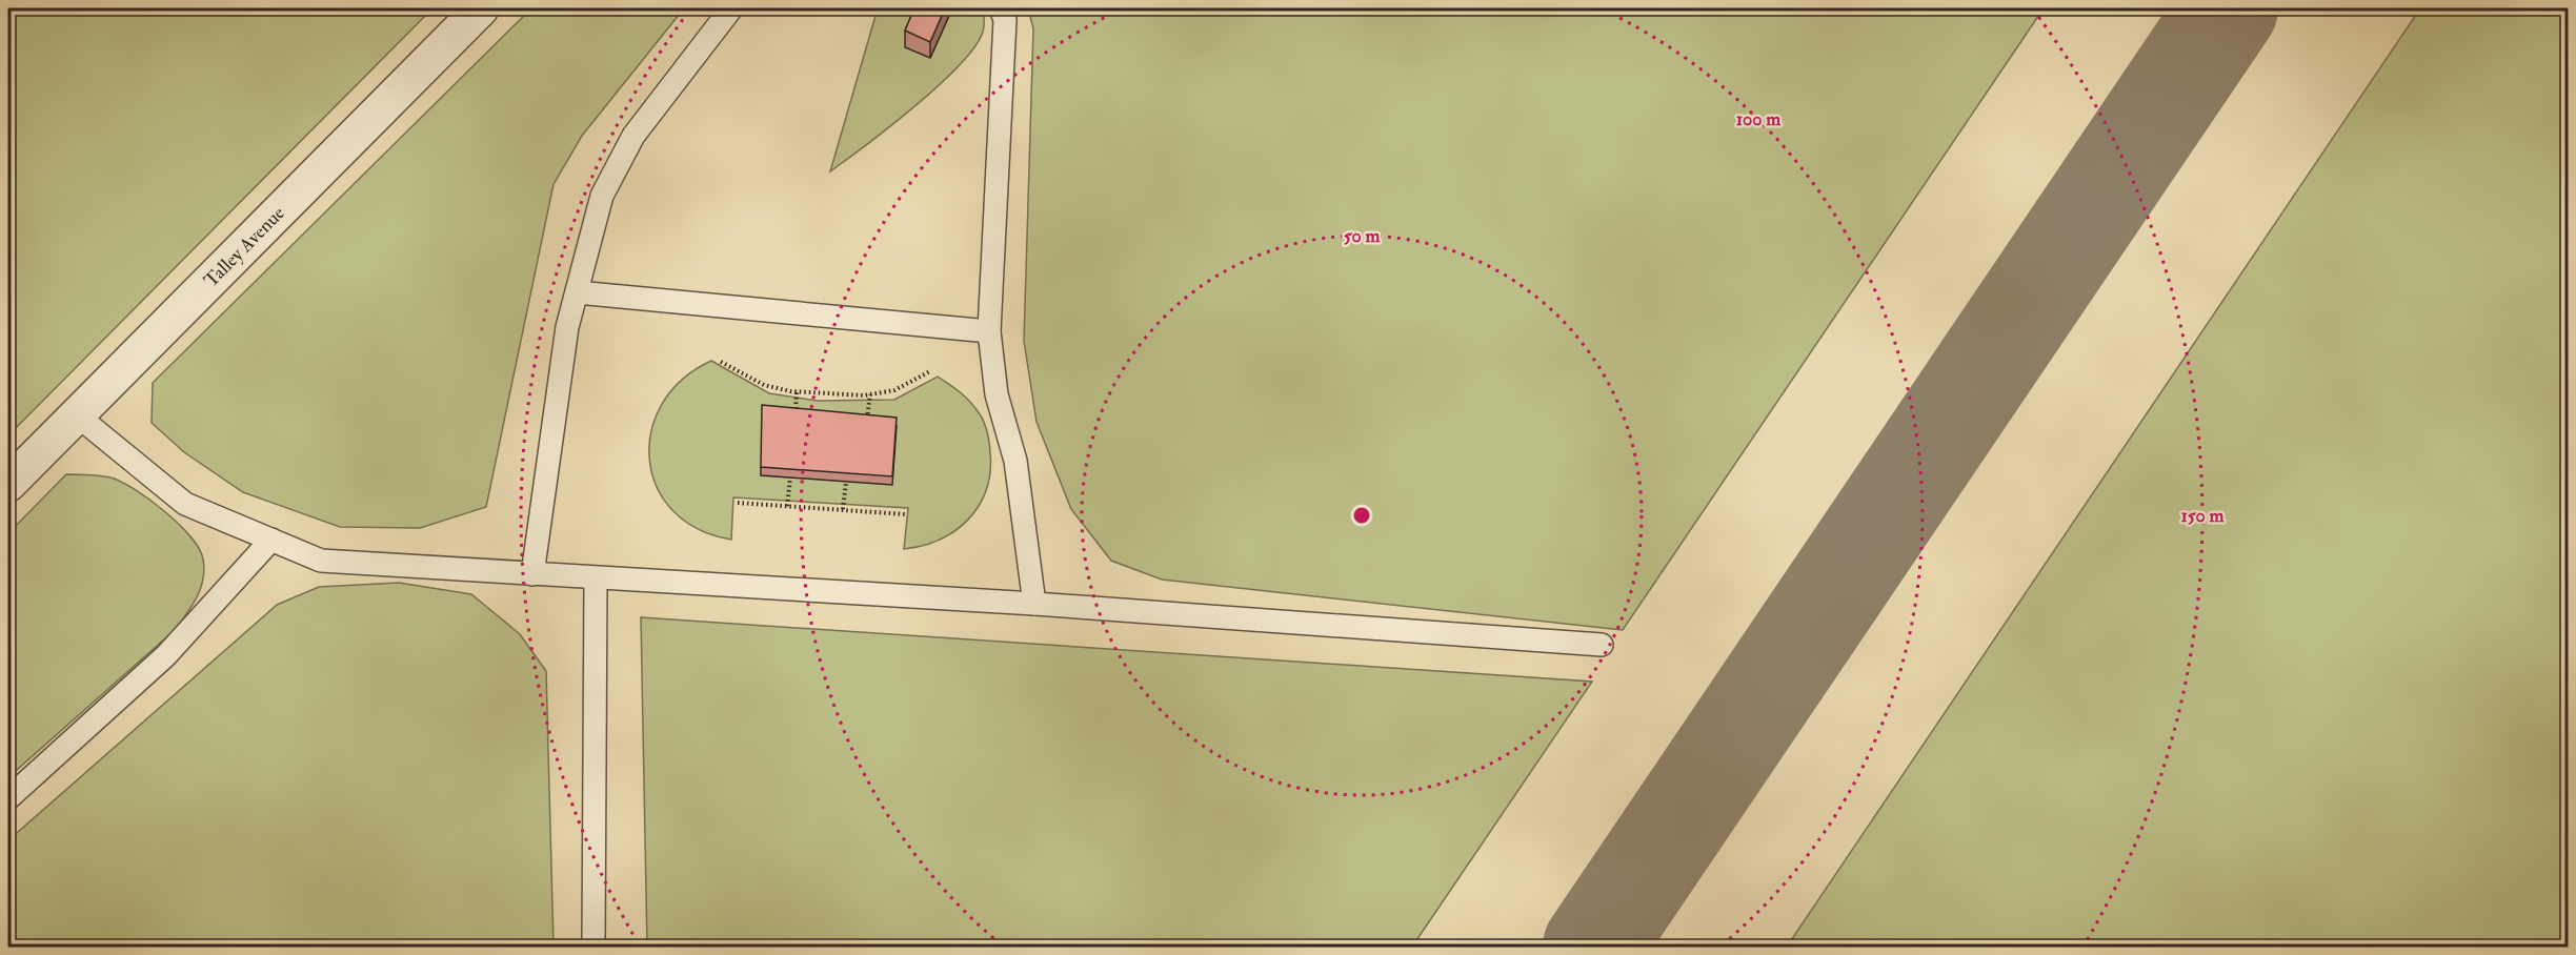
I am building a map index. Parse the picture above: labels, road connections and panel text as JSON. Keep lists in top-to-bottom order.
{
  "streets": {
    "street": ["Talley Avenue"]
  },
  "rings": ["100 m", "50 m", "150 m"]
}
